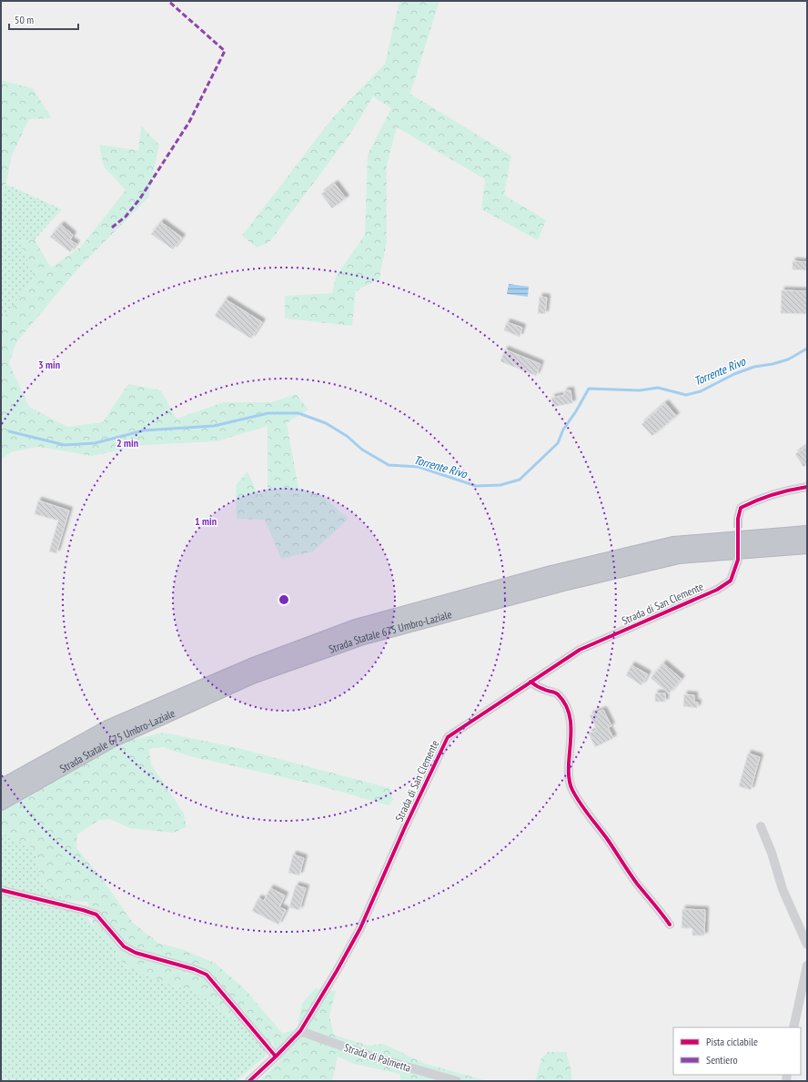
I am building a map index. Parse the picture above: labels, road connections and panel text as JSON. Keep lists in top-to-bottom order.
{
  "streets": {
    "highway": ["Strada Statale 675 Umbro-Laziale"],
    "street": ["Strada di San Clemente", "Strada di Palmetta"]
  },
  "crossings": [
    ["Strada di San Clemente", "Strada di Palmetta"]
  ],
  "water": ["Torrente Rivo"],
  "legend": ["Pista ciclabile", "Sentiero"],
  "scale_bar": "50 m",
  "rings": ["3 min", "2 min", "1 min"]
}
